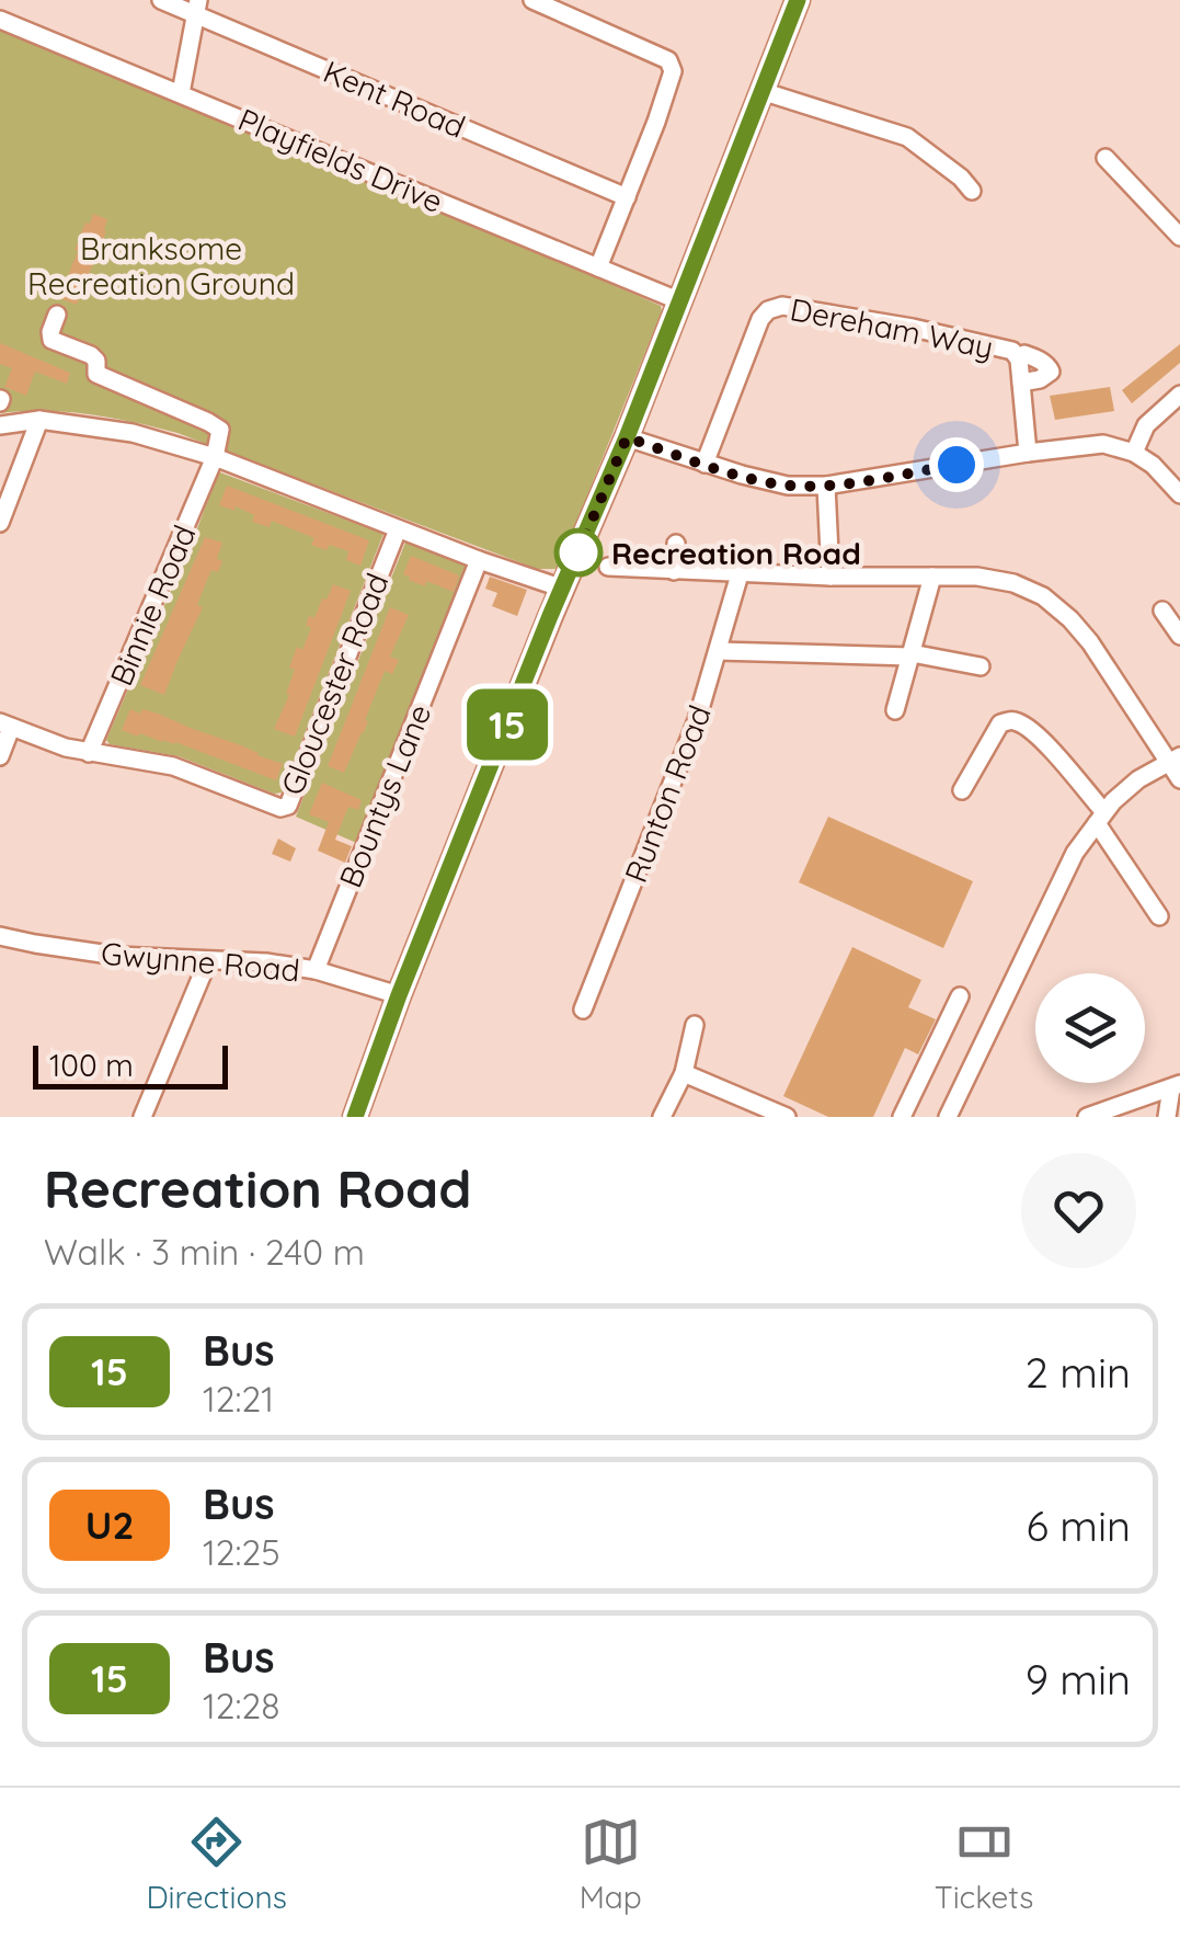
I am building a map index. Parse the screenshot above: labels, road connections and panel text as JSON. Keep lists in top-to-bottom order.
{
  "streets": {
    "street": [
      "Kent Road",
      "Playfields Drive",
      "Dereham Way",
      "Binnie Road",
      "Gloucester Road",
      "Runton Road",
      "Bountys Lane",
      "Gwynne Road"
    ]
  },
  "crossings": [
    ["Binnie Road", "Gloucester Road"],
    ["Bountys Lane", "Gwynne Road"]
  ],
  "parks": ["Branksome Recreation Ground"],
  "places": ["Recreation Road"],
  "lines": ["bus line 15"],
  "scale_bar": "100 m",
  "page": {
    "on_map": "15",
    "scale": "100 m",
    "heading": ["Recreation Road", "Walk · 3 min · 240 m"],
    "list": [
      {
        "mark": "15",
        "name": "Bus",
        "note": "12:21",
        "value": "2 min"
      },
      {
        "mark": "U2",
        "name": "Bus",
        "note": "12:25",
        "value": "6 min"
      },
      {
        "mark": "15",
        "name": "Bus",
        "note": "12:28",
        "value": "9 min"
      }
    ],
    "tabs": ["Directions", "Map", "Tickets"]
  }
}
